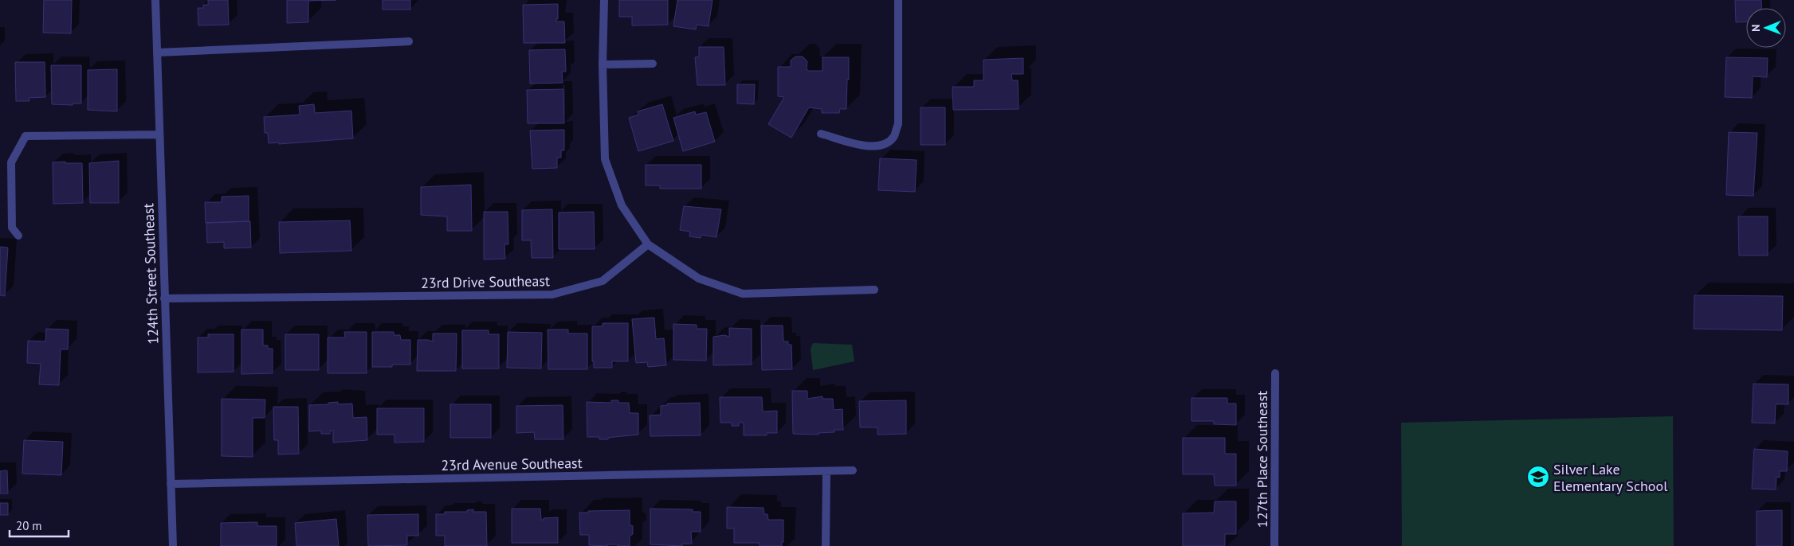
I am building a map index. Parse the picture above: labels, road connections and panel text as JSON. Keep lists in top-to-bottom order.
{
  "streets": {
    "street": [
      "124th Street Southeast",
      "23rd Drive Southeast",
      "127th Place Southeast",
      "23rd Avenue Southeast"
    ]
  },
  "crossings": [
    ["124th Street Southeast", "23rd Drive Southeast"],
    ["124th Street Southeast", "23rd Avenue Southeast"]
  ],
  "places": {
    "school or university": ["Silver Lake Elementary School"]
  },
  "scale_bar": "20 m",
  "north": "left"
}
